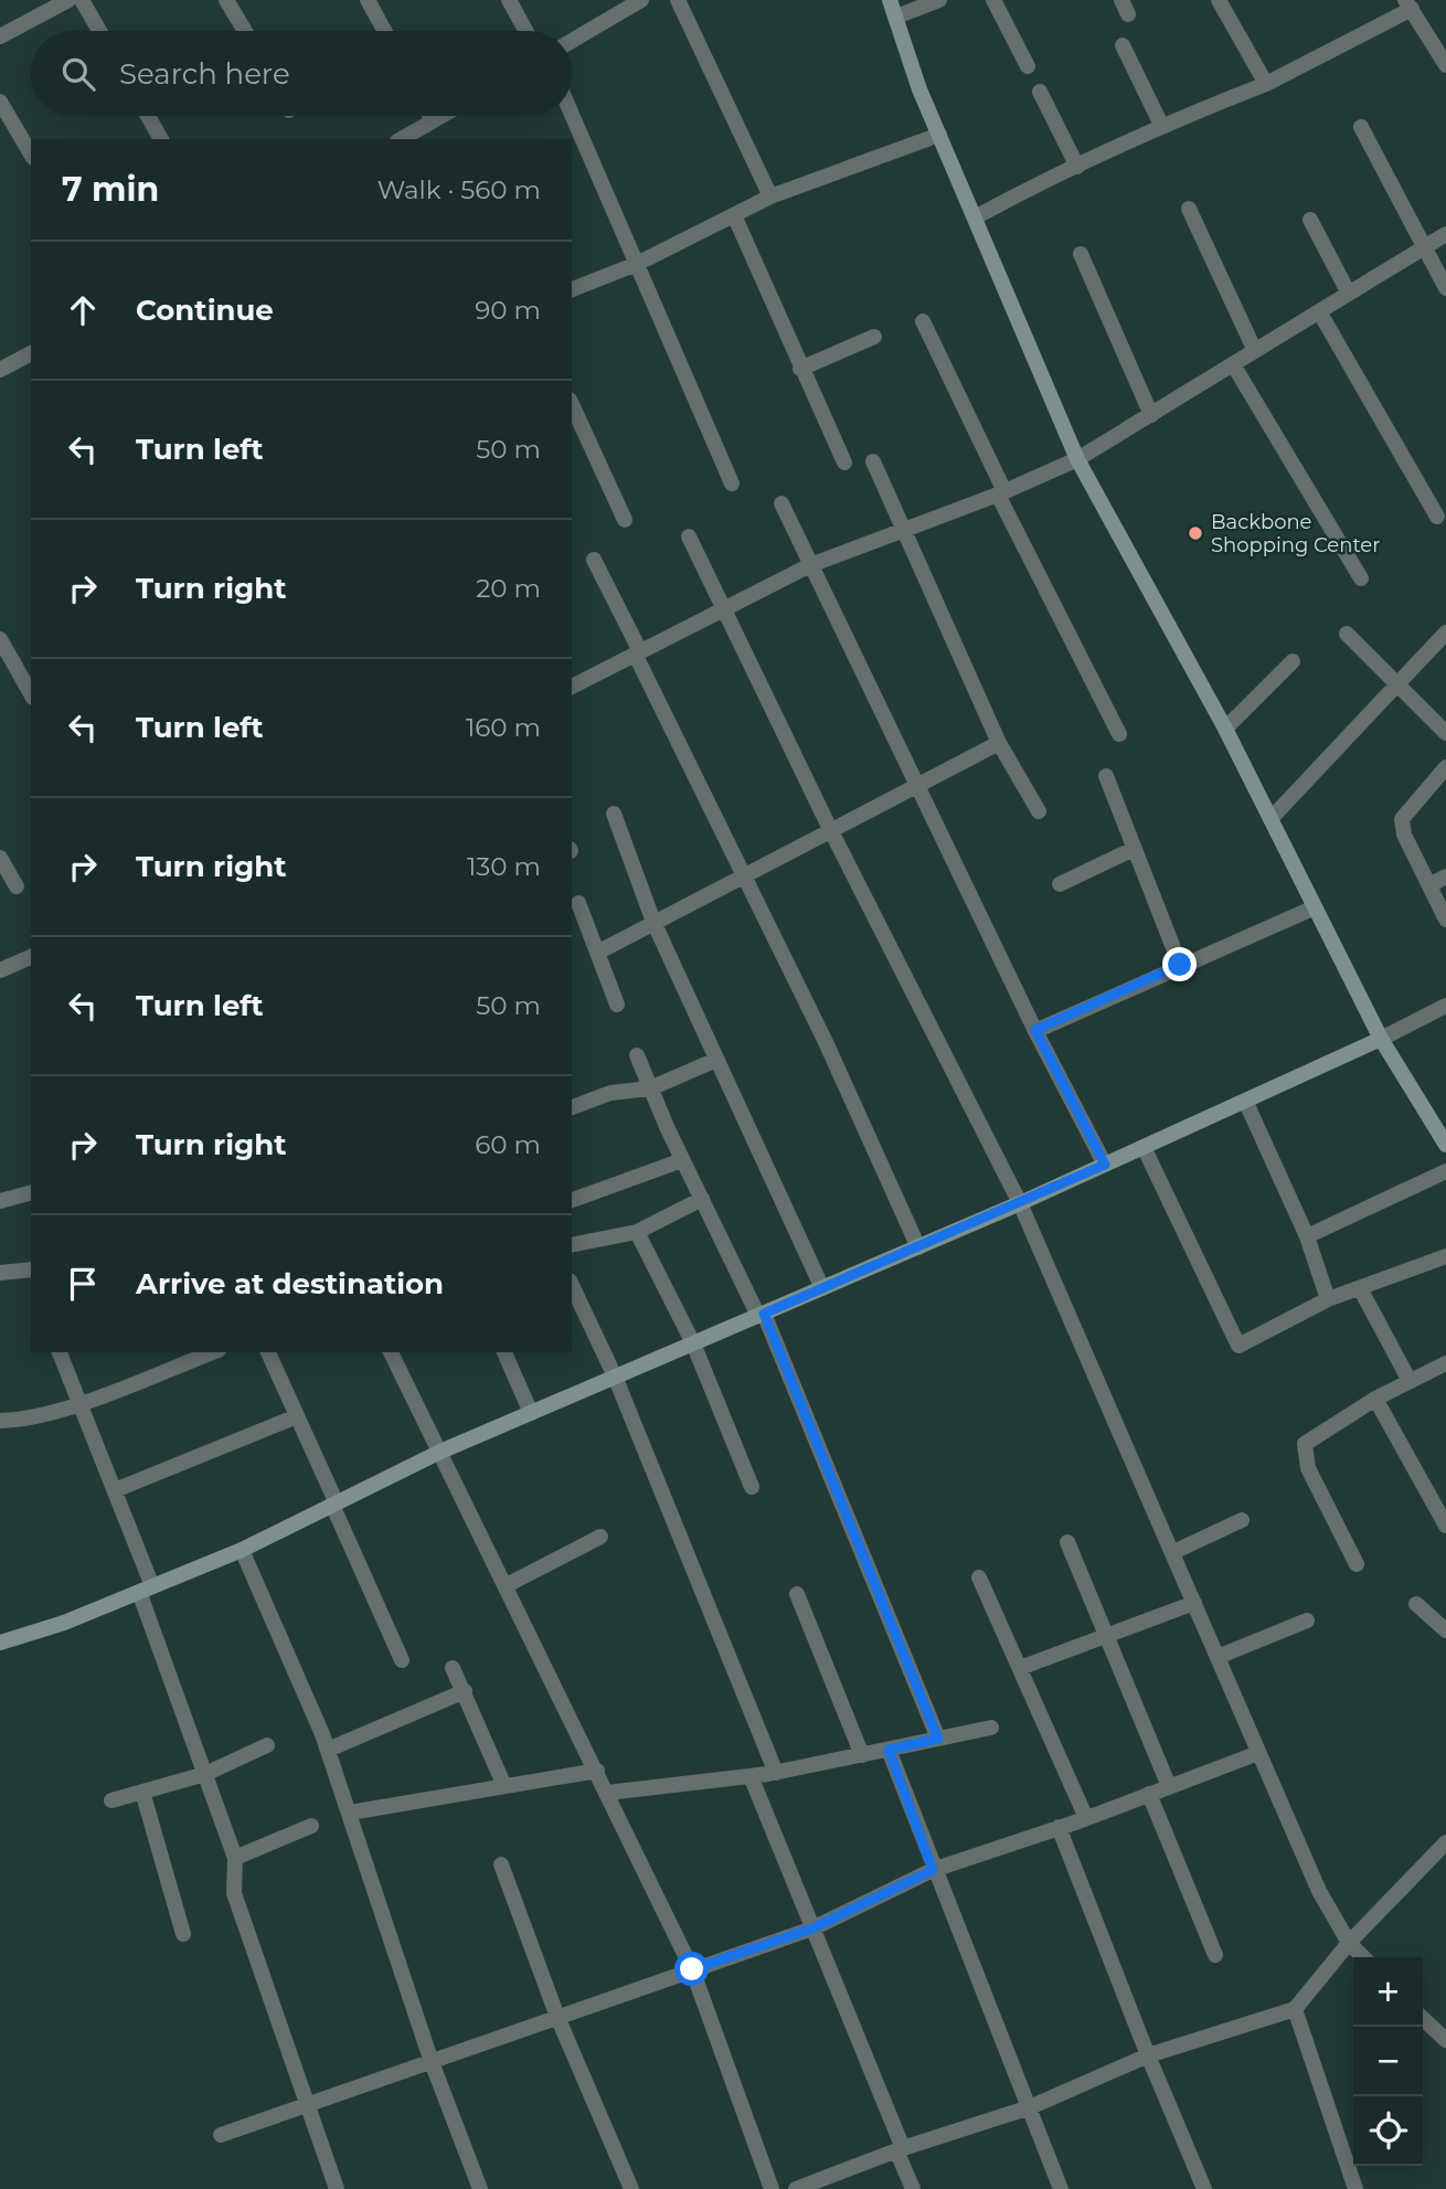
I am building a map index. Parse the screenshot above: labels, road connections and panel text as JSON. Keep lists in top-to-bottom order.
{
  "places": ["Backbone Shopping Center"],
  "page": {
    "search": "Search here",
    "heading": ["7 min", "Walk · 560 m"],
    "list": [
      ["Continue", "90 m"],
      ["Turn left", "50 m"],
      ["Turn right", "20 m"],
      ["Turn left", "160 m"],
      ["Turn right", "130 m"],
      ["Turn left", "50 m"],
      ["Turn right", "60 m"],
      "Arrive at destination"
    ],
    "map_buttons": ["+", "−"]
  }
}
